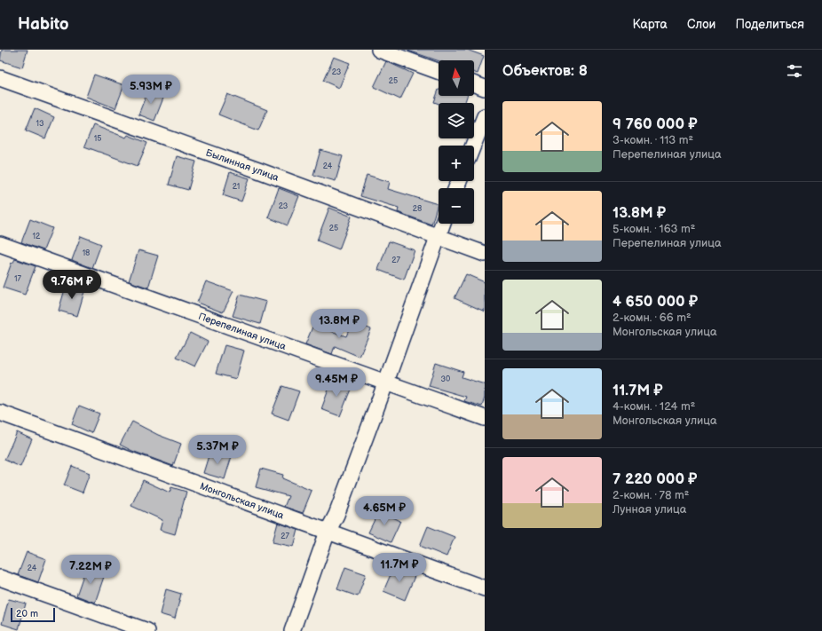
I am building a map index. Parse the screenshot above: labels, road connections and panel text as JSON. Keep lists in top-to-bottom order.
{
  "streets": {
    "street": ["Былинная улица", "Перепелиная улица", "Монгольская улица"]
  },
  "house_numbers": [
    "23",
    "25",
    "13",
    "15",
    "24",
    "21",
    "23",
    "28",
    "25",
    "12",
    "18",
    "27",
    "17",
    "30",
    "27",
    "24"
  ],
  "scale_bar": "20 m",
  "north": "top",
  "page": {
    "header": "Habito",
    "nav": ["Карта", "Слои", "Поделиться"],
    "heading": "Объектов: 8",
    "map_buttons": ["+", "−"],
    "price": [
      "5.93M ₽",
      "9.76M ₽",
      "13.8M ₽",
      "9.45M ₽",
      "5.37M ₽",
      "4.65M ₽",
      "11.7M ₽",
      "7.22M ₽"
    ],
    "list": [
      {
        "name": "9 760 000 ₽",
        "note": "3-комн. · 113 m² · Перепелиная улица"
      },
      {
        "name": "13.8M ₽",
        "note": "5-комн. · 163 m² · Перепелиная улица"
      },
      {
        "name": "4 650 000 ₽",
        "note": "2-комн. · 66 m² · Монгольская улица"
      },
      {
        "name": "11.7M ₽",
        "note": "4-комн. · 124 m² · Монгольская улица"
      },
      {
        "name": "7 220 000 ₽",
        "note": "2-комн. · 78 m² · Лунная улица"
      }
    ],
    "scale": "20 m"
  }
}
